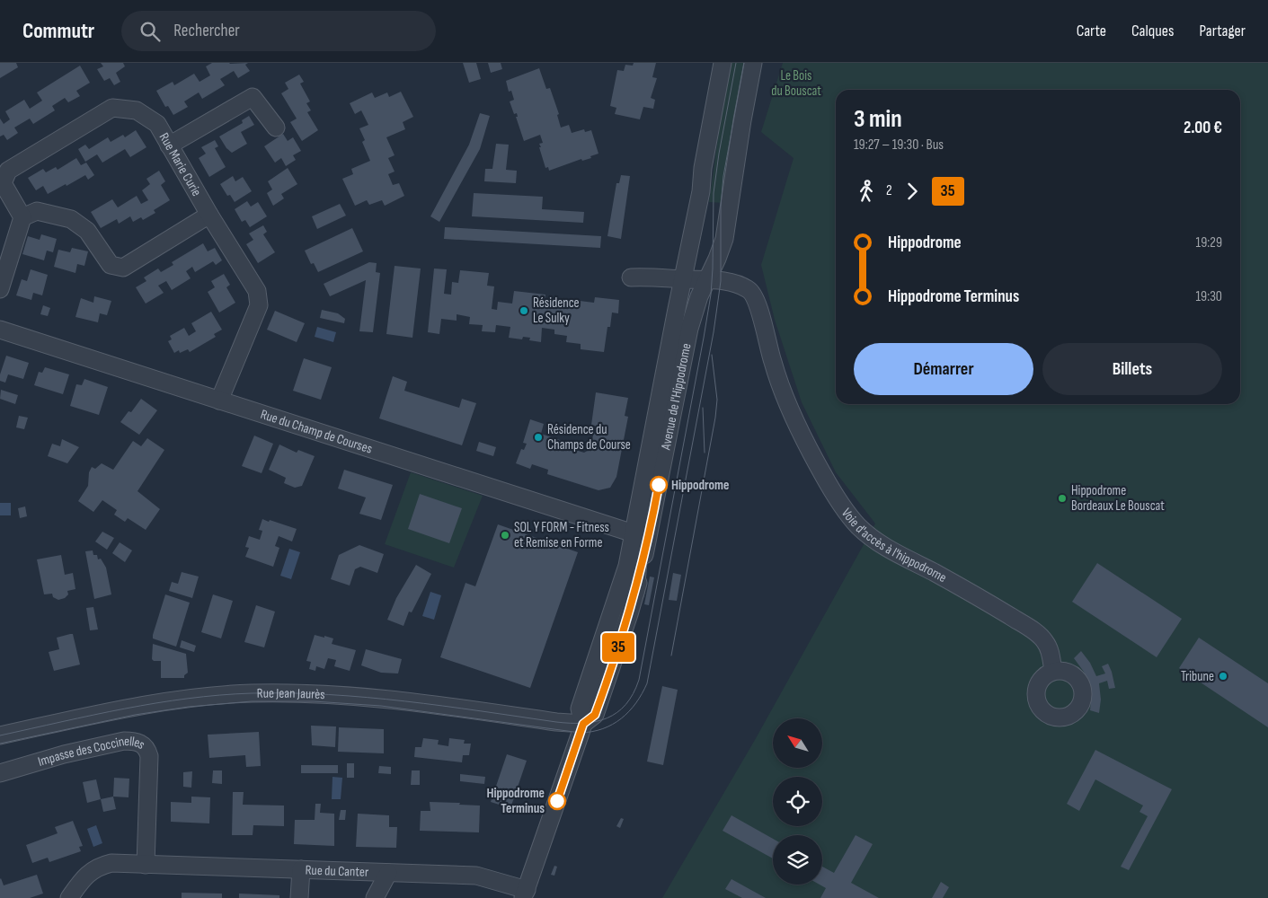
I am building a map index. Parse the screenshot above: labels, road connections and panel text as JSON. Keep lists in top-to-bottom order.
{
  "streets": {
    "street": [
      "Rue Marie Curie",
      "Avenue de l'Hippodrome",
      "Rue du Champ de Courses",
      "Voie d'accès à l'hippodrome",
      "Rue Jean Jaurès",
      "Impasse des Coccinelles",
      "Rue du Canter"
    ]
  },
  "crossings": [
    ["Rue Marie Curie", "Rue du Champ de Courses"],
    ["Avenue de l'Hippodrome", "Rue du Champ de Courses"],
    ["Avenue de l'Hippodrome", "Voie d'accès à l'hippodrome"],
    ["Avenue de l'Hippodrome", "Rue Jean Jaurès"],
    ["Avenue de l'Hippodrome", "Rue du Canter"],
    ["Impasse des Coccinelles", "Rue du Canter"]
  ],
  "parks": ["Le Bois du Bouscat"],
  "places": [
    "Résidence Le Sulky",
    "Résidence du Champs de Course",
    "Hippodrome",
    "Hippodrome Bordeaux Le Bouscat",
    "SOL Y FORM - Fitness et Remise en Forme",
    "Tribune",
    "Hippodrome Terminus"
  ],
  "lines": ["bus line 35"],
  "north": "top left",
  "page": {
    "header": "Commutr",
    "search": "Rechercher",
    "nav": ["Carte", "Calques", "Partager"],
    "on_map": "35",
    "heading": ["3 min", "19:27 – 19:30 · Bus", "2.00 €"],
    "legs": ["2", "35"],
    "list": [
      {
        "name": "Hippodrome",
        "value": "19:29"
      },
      {
        "name": "Hippodrome Terminus",
        "value": "19:30"
      }
    ],
    "buttons": ["Démarrer", "Billets"]
  }
}
